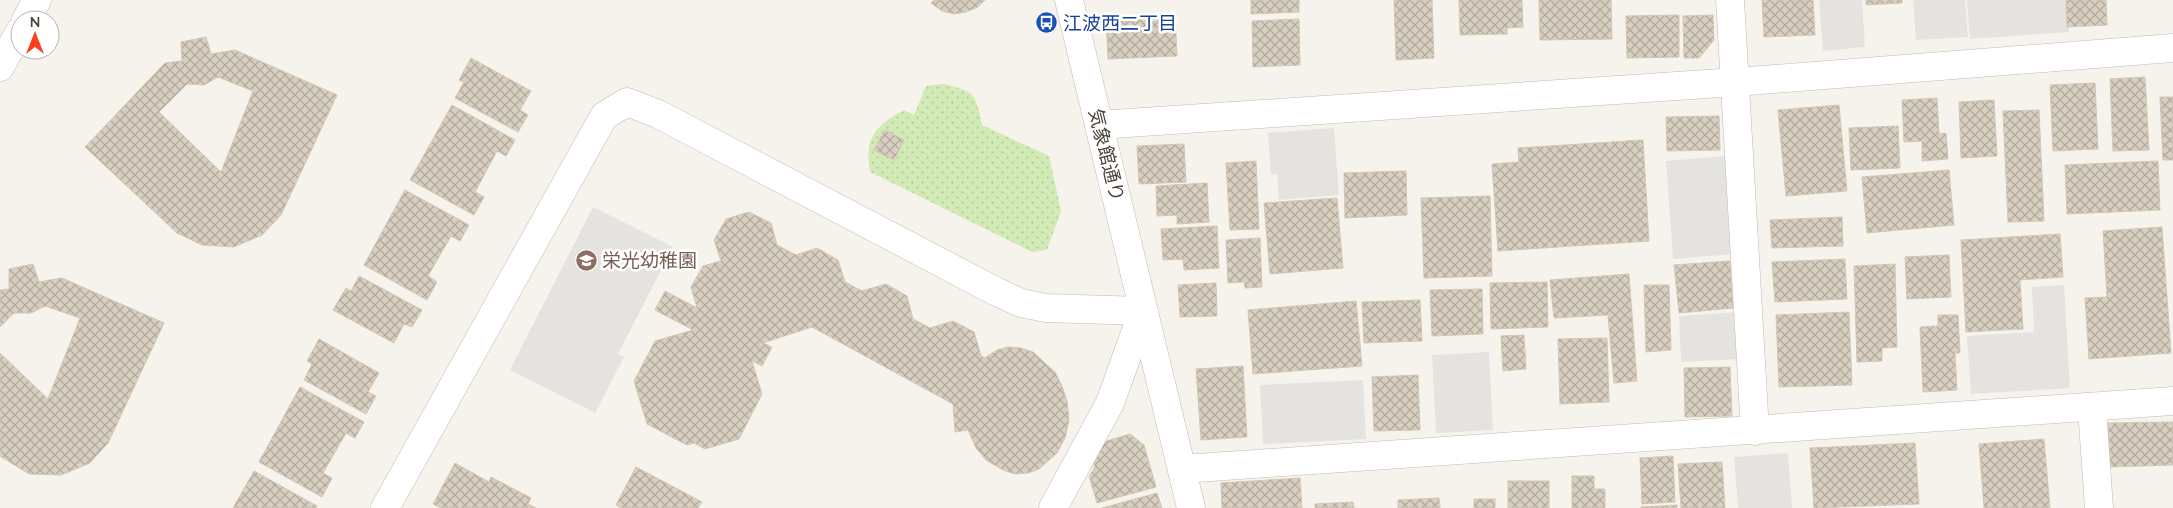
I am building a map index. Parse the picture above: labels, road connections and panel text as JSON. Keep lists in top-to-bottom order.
{
  "streets": {
    "street": ["気象館通り"]
  },
  "places": {
    "bus stop": ["江波西二丁目"],
    "school or university": ["栄光幼稚園"]
  },
  "north": "top"
}
